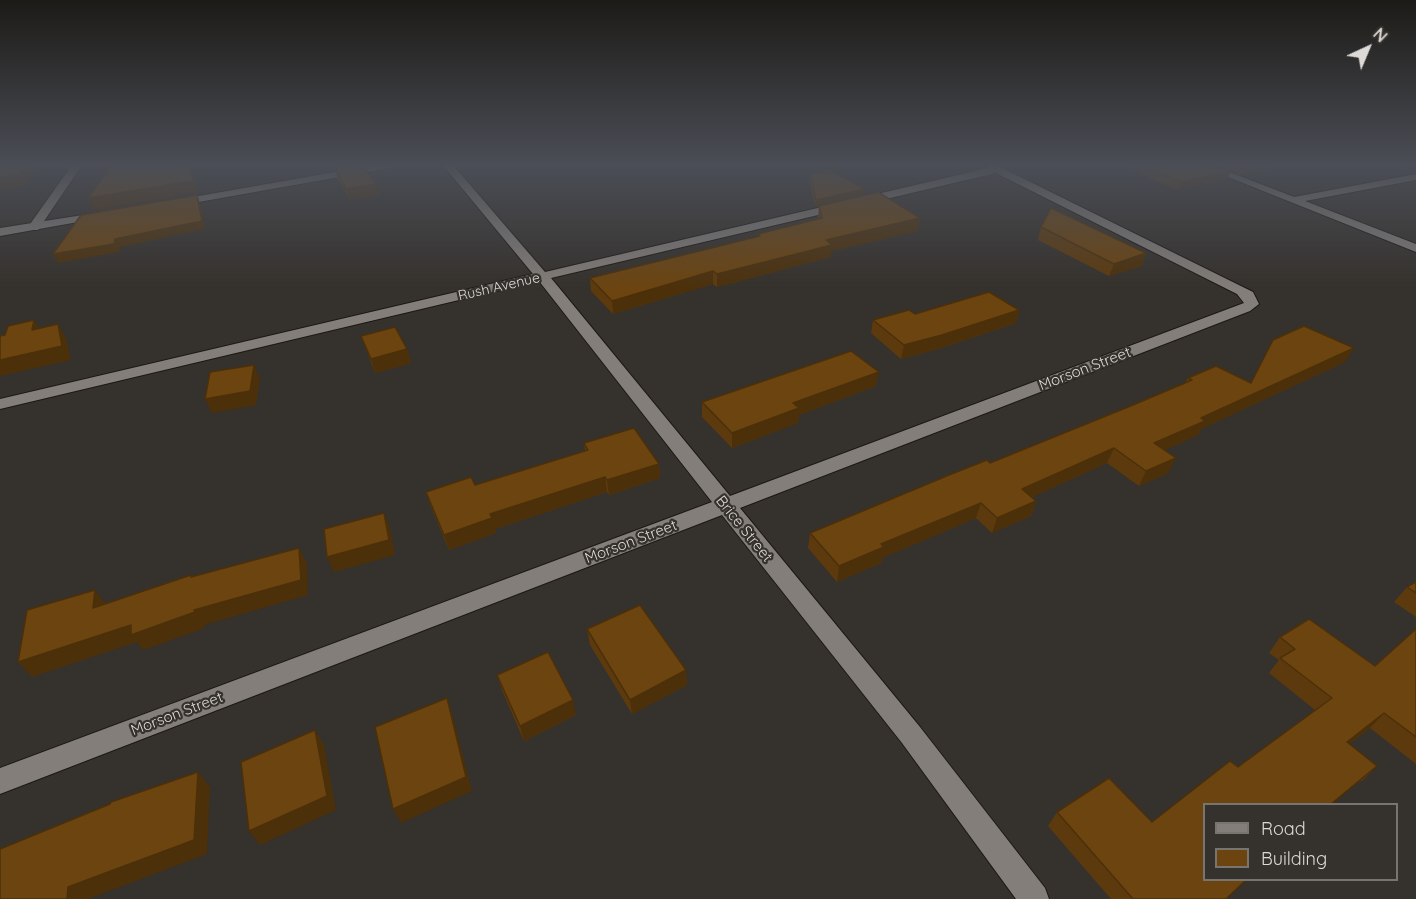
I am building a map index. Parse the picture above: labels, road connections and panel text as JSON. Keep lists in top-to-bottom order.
{
  "streets": {
    "street": ["Rush Avenue", "Morson Street", "Brice Street"]
  },
  "crossings": [
    ["Rush Avenue", "Brice Street"],
    ["Morson Street", "Brice Street"]
  ],
  "legend": ["Road", "Building"],
  "north": "top right"
}
